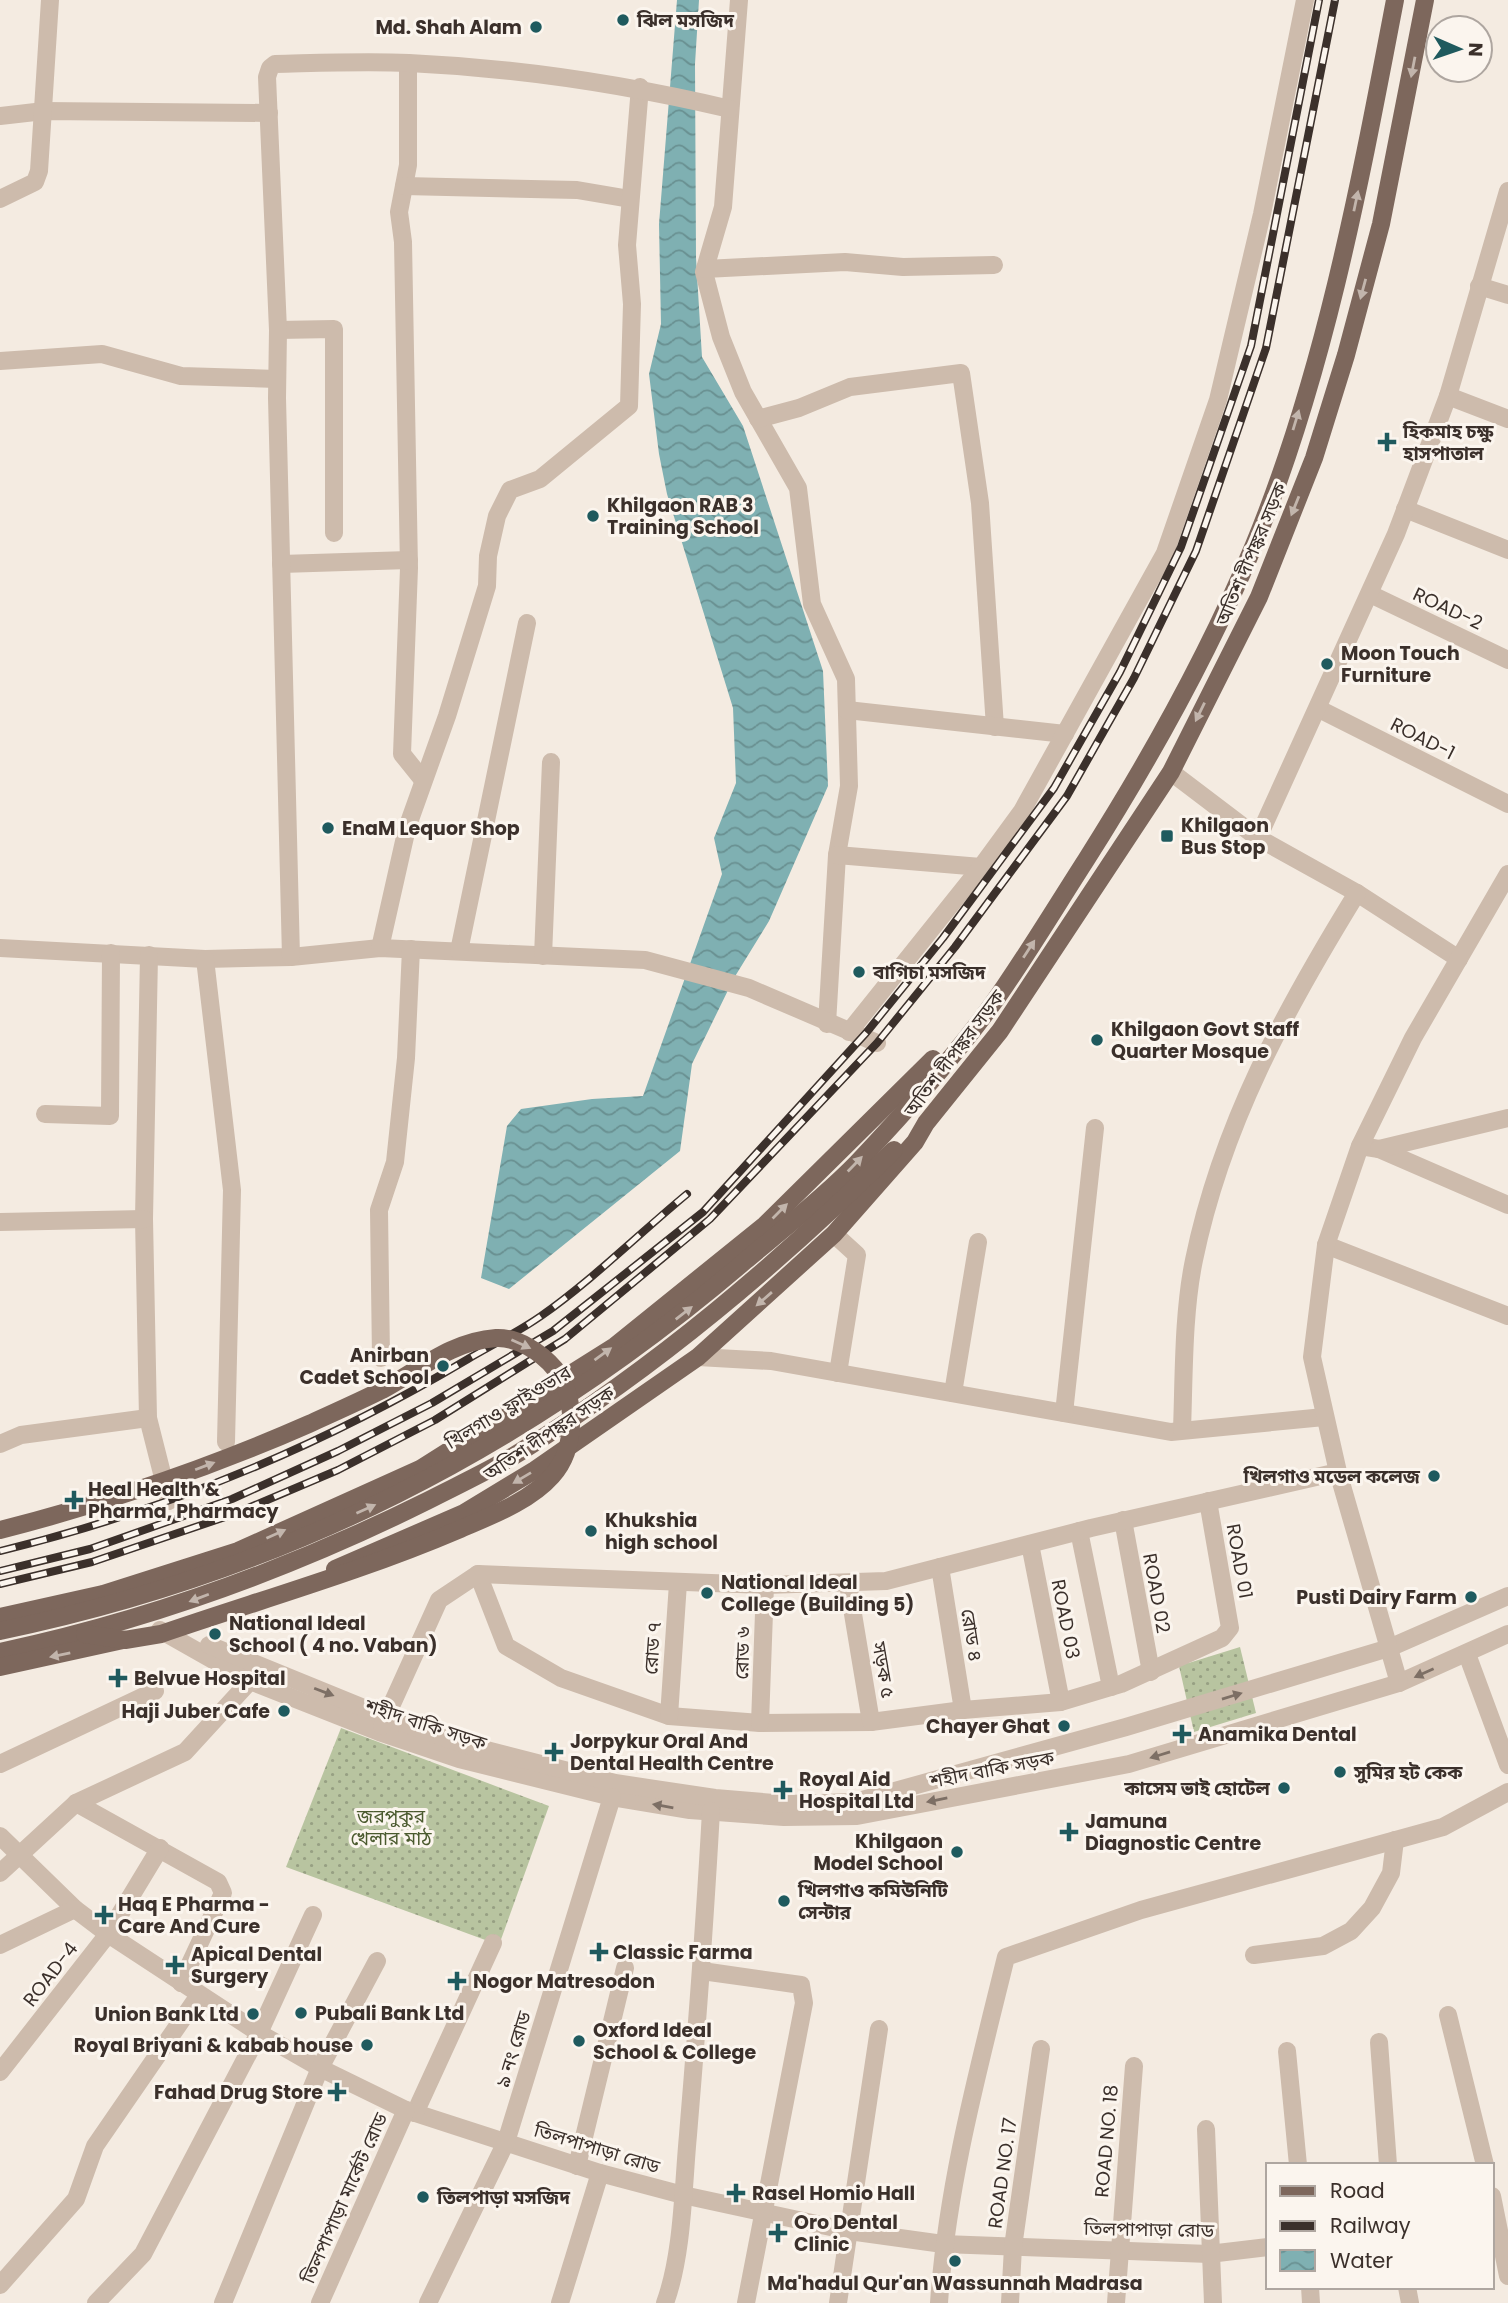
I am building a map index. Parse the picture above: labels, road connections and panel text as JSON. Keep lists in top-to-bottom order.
{
  "streets": {
    "main road": ["অতিশ দীপঙ্কর সড়ক", "খিলগাও ফ্লাইওভার"],
    "street": [
      "ROAD-2",
      "ROAD-1",
      "ROAD 01",
      "ROAD 02",
      "ROAD 03",
      "রোড ৪",
      "রোড ৭",
      "রোড ৬",
      "সড়ক ৫",
      "শহীদ বাকি সড়ক",
      "ROAD-4",
      "৯ নং রোড",
      "ROAD NO. 18",
      "তিলপাপাড়া রোড",
      "ROAD NO. 17",
      "তিলপাপাড়া মার্কেট রোড"
    ]
  },
  "crossings": [
    ["অতিশ দীপঙ্কর সড়ক", "খিলগাও ফ্লাইওভার"],
    ["অতিশ দীপঙ্কর সড়ক", "শহীদ বাকি সড়ক"],
    ["ROAD 01", "ROAD 02"],
    ["শহীদ বাকি সড়ক", "৯ নং রোড"],
    ["ROAD-4", "তিলপাপাড়া রোড"],
    ["৯ নং রোড", "তিলপাপাড়া রোড"],
    ["ROAD NO. 18", "তিলপাপাড়া রোড"],
    ["তিলপাপাড়া রোড", "ROAD NO. 17"],
    ["তিলপাপাড়া রোড", "তিলপাপাড়া মার্কেট রোড"]
  ],
  "parks": ["জরপুকুর খেলার মাঠ"],
  "places": {
    "other": [
      "ঝিল মসজিদ",
      "Md. Shah Alam",
      "Khilgaon RAB 3 Training School",
      "Moon Touch Furniture",
      "EnaM Lequor Shop",
      "বাগিচা মসজিদ",
      "Khilgaon Govt Staff Quarter Mosque",
      "Anirban Cadet School",
      "খিলগাও মডেল কলেজ",
      "Khukshia high school",
      "National Ideal College (Building 5)",
      "Pusti Dairy Farm",
      "National Ideal School ( 4 no. Vaban)",
      "Haji Juber Cafe",
      "Chayer Ghat",
      "সুমির হট কেক",
      "কাসেম ভাই হোটেল",
      "Khilgaon Model School",
      "খিলগাও কমিউনিটি সেন্টার",
      "Pubali Bank Ltd",
      "Union Bank Ltd",
      "Oxford Ideal School & College",
      "Royal Briyani & kabab house",
      "তিলপাড়া মসজিদ",
      "Ma'hadul Qur'an Wassunnah Madrasa"
    ],
    "health": [
      "হিকমাহ চক্ষু হাসপাতাল",
      "Heal Health & Pharma, Pharmacy",
      "Belvue Hospital",
      "Anamika Dental",
      "Jorpykur Oral And Dental Health Centre",
      "Royal Aid Hospital Ltd",
      "Jamuna Diagnostic Centre",
      "Haq E Pharma - Care And Cure",
      "Classic Farma",
      "Apical Dental Surgery",
      "Nogor Matresodon",
      "Fahad Drug Store",
      "Rasel Homio Hall",
      "Oro Dental Clinic"
    ],
    "transit": ["Khilgaon Bus Stop"]
  },
  "legend": ["Road", "Railway", "Water"],
  "north": "right"
}
